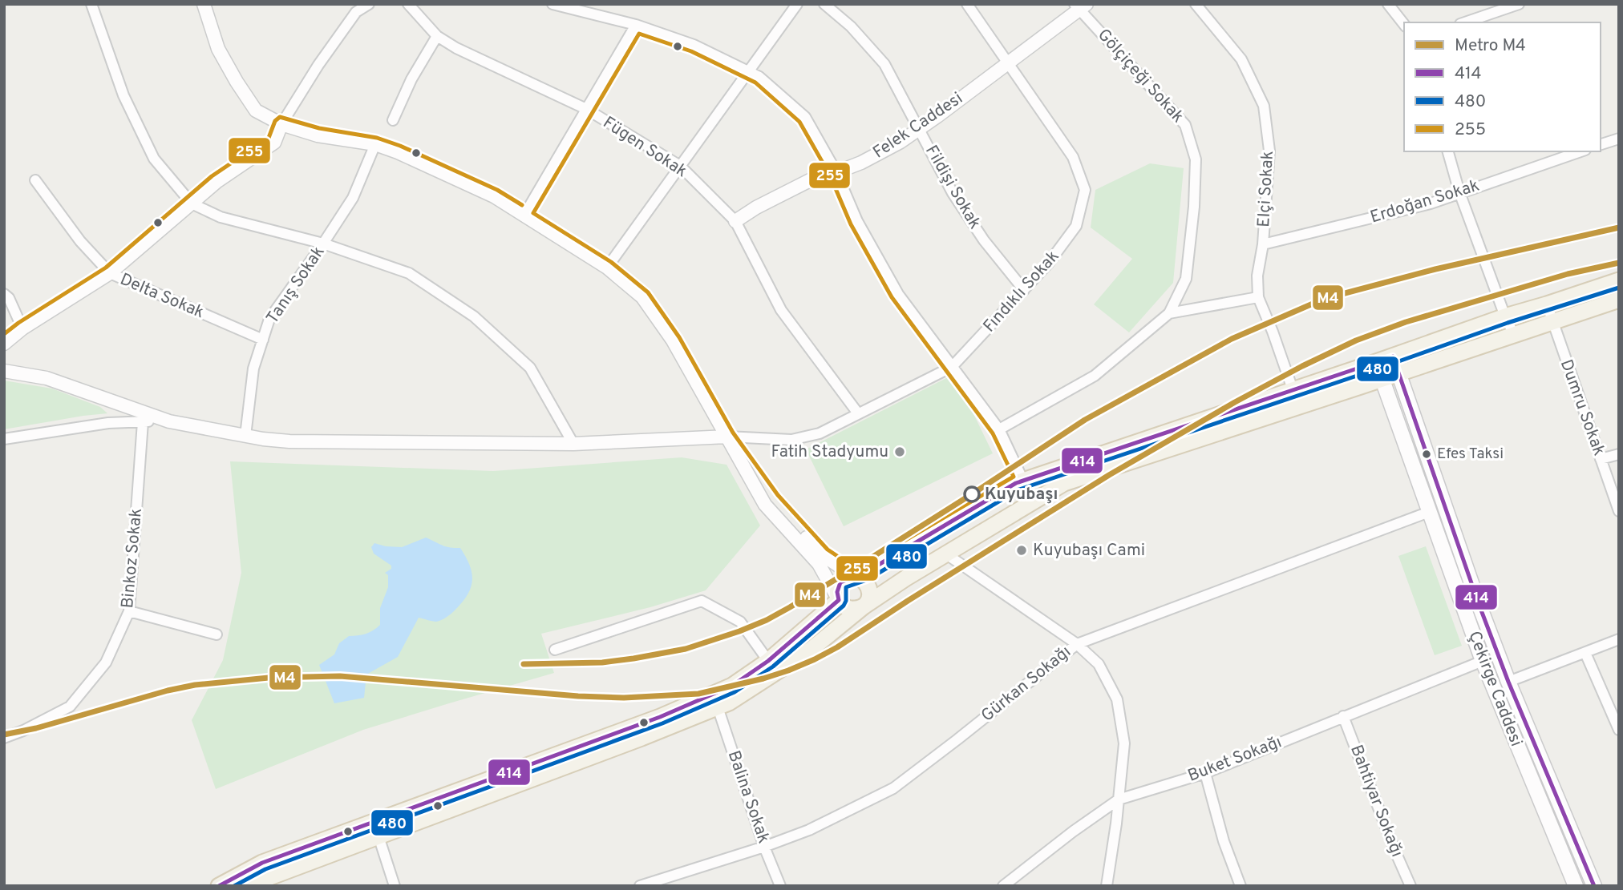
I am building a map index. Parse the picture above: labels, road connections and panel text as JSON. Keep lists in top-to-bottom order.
{
  "streets": {
    "main road": ["Çekirge Caddesi"],
    "street": [
      "Gölçiçeği Sokak",
      "Felek Caddesi",
      "Fügen Sokak",
      "Fildişi Sokak",
      "Elçi Sokak",
      "Erdoğan Sokak",
      "Tanış Sokak",
      "Fındıklı Sokak",
      "Delta Sokak",
      "Dumru Sokak",
      "Binkoz Sokak",
      "Gürkan Sokağı",
      "Buket Sokağı",
      "Balina Sokak",
      "Bahtiyar Sokağı"
    ]
  },
  "crossings": [
    ["Gölçiçeği Sokak", "Felek Caddesi"],
    ["Felek Caddesi", "Fügen Sokak"],
    ["Felek Caddesi", "Fildişi Sokak"],
    ["Felek Caddesi", "Fındıklı Sokak"],
    ["Fügen Sokak", "Fındıklı Sokak"],
    ["Fildişi Sokak", "Fındıklı Sokak"],
    ["Elçi Sokak", "Erdoğan Sokak"],
    ["Tanış Sokak", "Delta Sokak"],
    ["Gürkan Sokağı", "Çekirge Caddesi"],
    ["Gürkan Sokağı", "Balina Sokak"],
    ["Çekirge Caddesi", "Buket Sokağı"],
    ["Buket Sokağı", "Bahtiyar Sokağı"]
  ],
  "places": [
    "Fatih Stadyumu",
    "Efes Taksi",
    "Kuyubaşı",
    "Kuyubaşı Cami"
  ],
  "lines": [
    "transit line 255",
    "metro line M4",
    "transit line 480",
    "transit line 414"
  ],
  "legend": [
    "Metro M4",
    "414",
    "480",
    "255"
  ]
}
